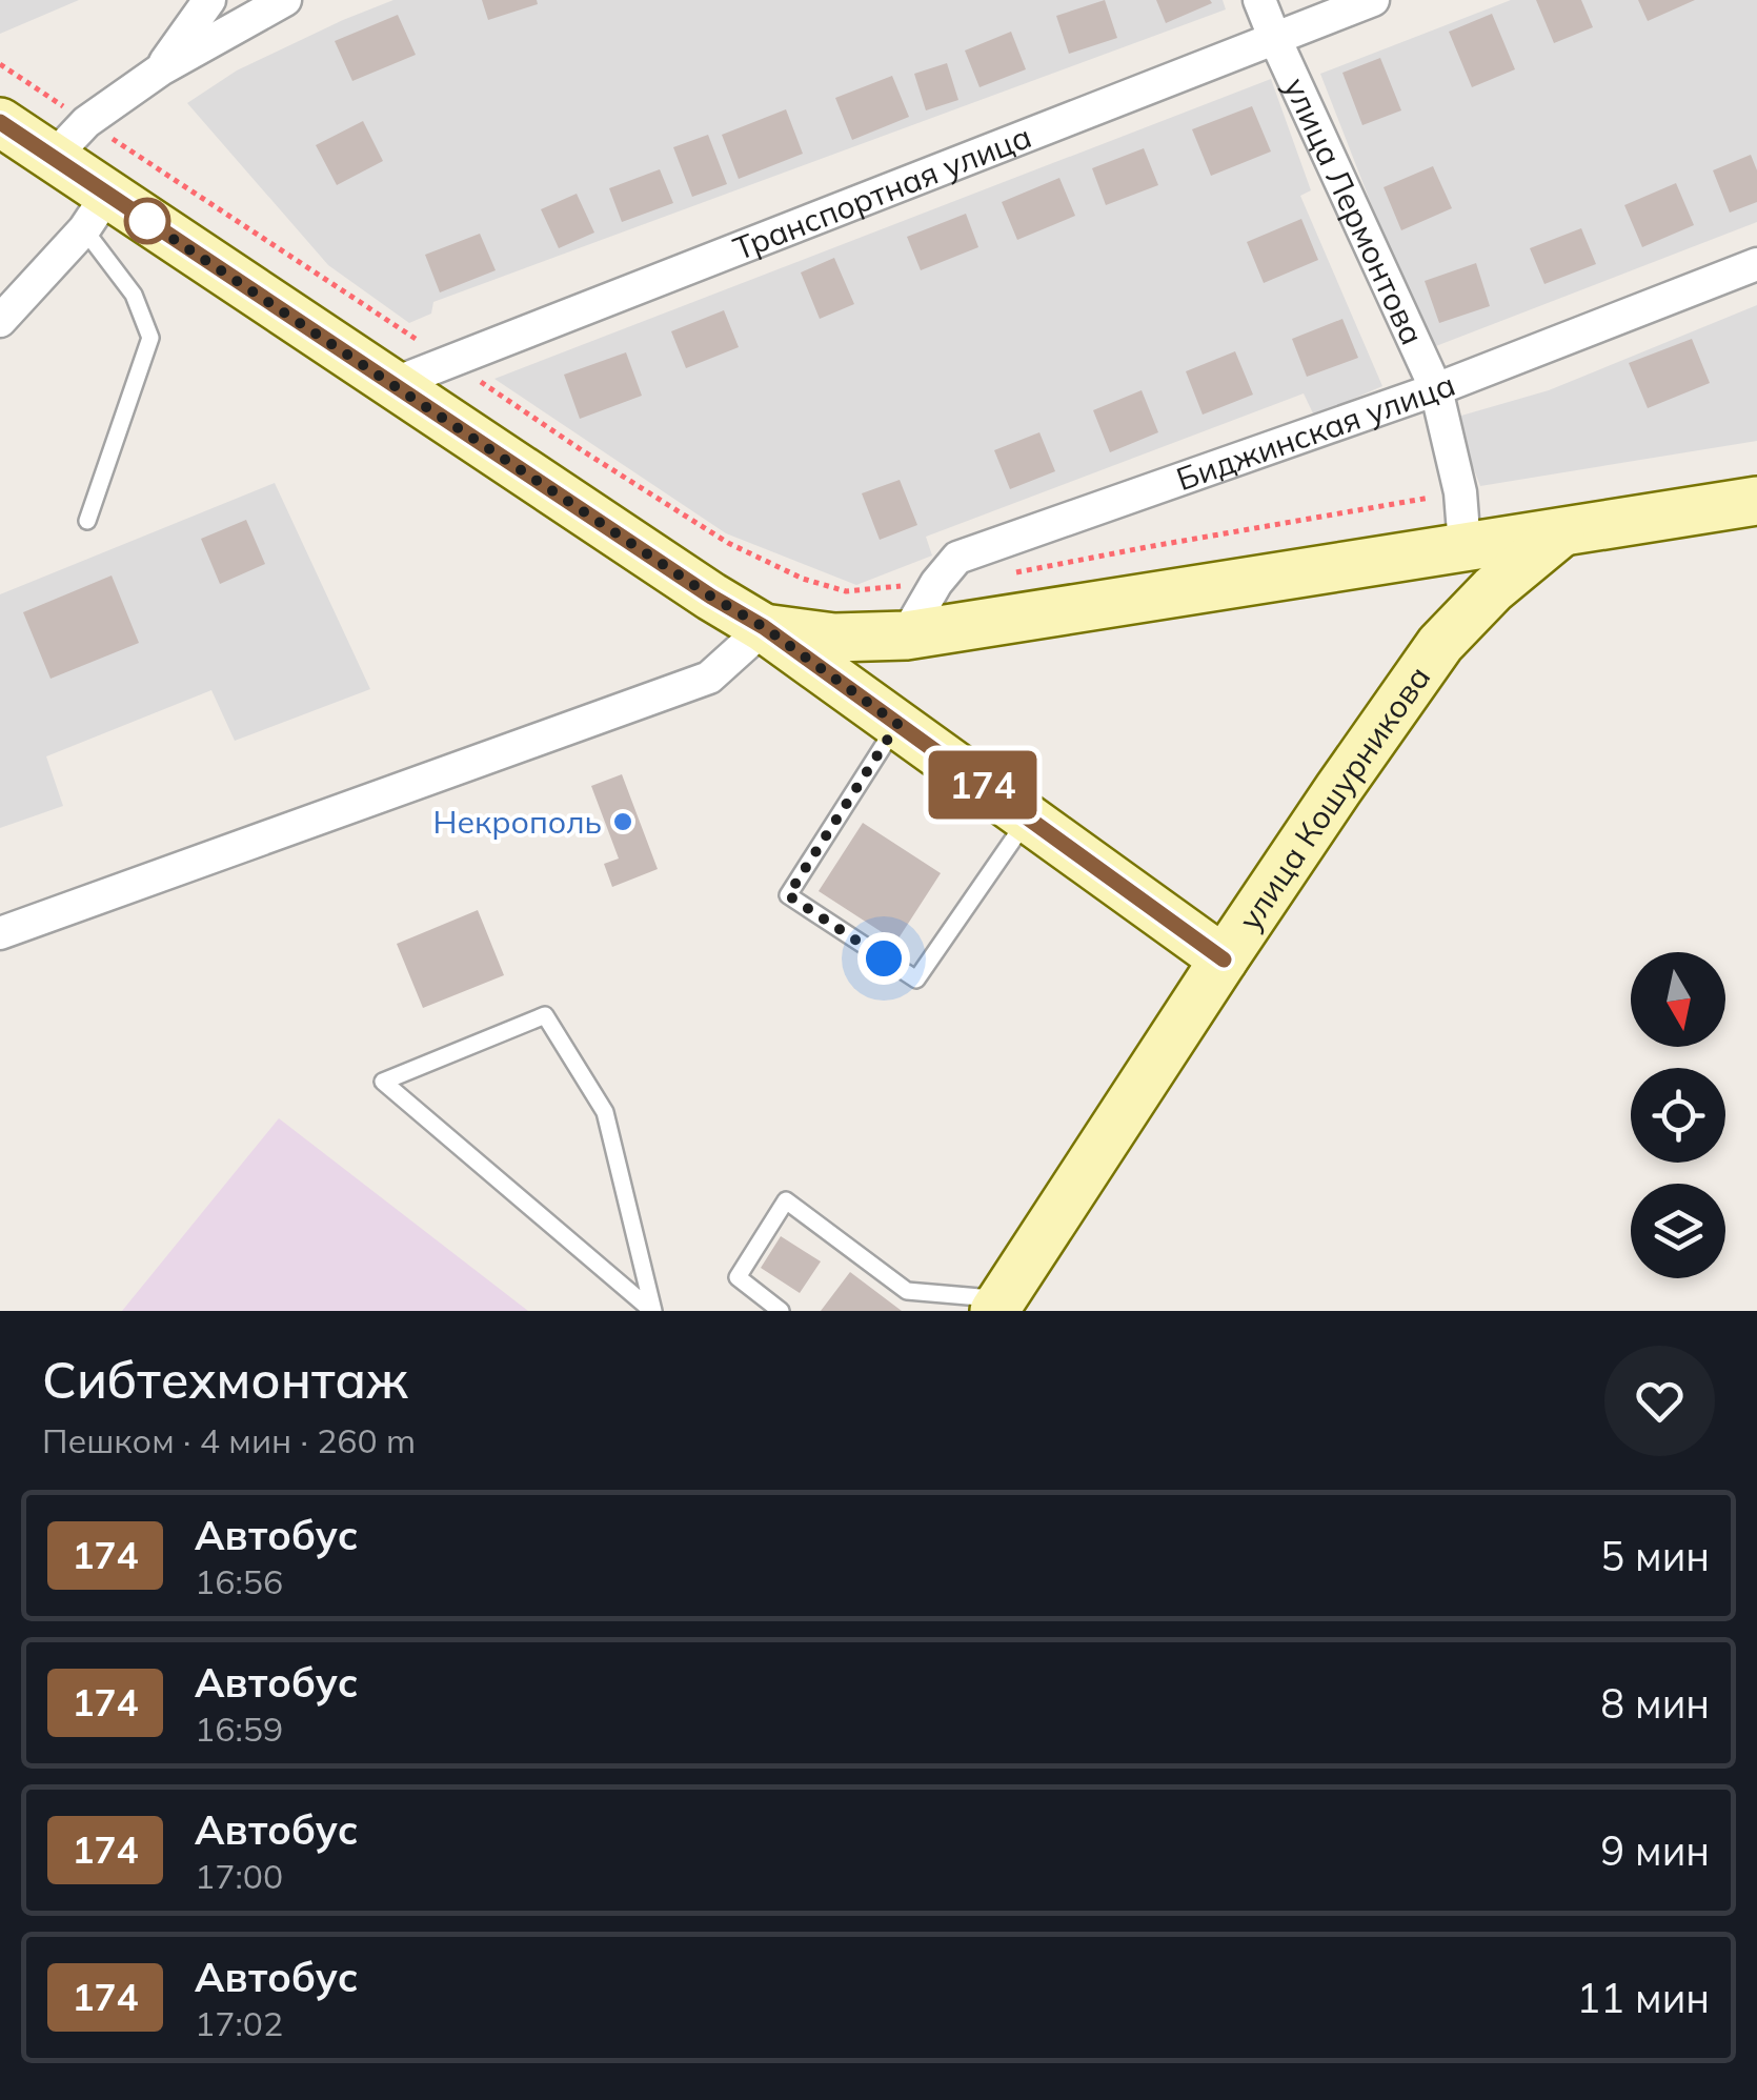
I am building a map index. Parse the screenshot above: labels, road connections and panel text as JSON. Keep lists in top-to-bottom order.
{
  "streets": {
    "main road": ["улица Кошурникова"],
    "street": ["Транспортная улица", "улица Лермонтова", "Биджинская улица"]
  },
  "crossings": [
    ["Транспортная улица", "улица Лермонтова"],
    ["улица Лермонтова", "Биджинская улица"]
  ],
  "places": ["Некрополь"],
  "lines": ["bus line 174"],
  "north": "bottom",
  "page": {
    "on_map": "174",
    "heading": ["Сибтехмонтаж", "Пешком · 4 мин · 260 m"],
    "list": [
      {
        "mark": "174",
        "name": "Автобус",
        "note": "16:56",
        "value": "5 мин"
      },
      {
        "mark": "174",
        "name": "Автобус",
        "note": "16:59",
        "value": "8 мин"
      },
      {
        "mark": "174",
        "name": "Автобус",
        "note": "17:00",
        "value": "9 мин"
      },
      {
        "mark": "174",
        "name": "Автобус",
        "note": "17:02",
        "value": "11 мин"
      }
    ]
  }
}
